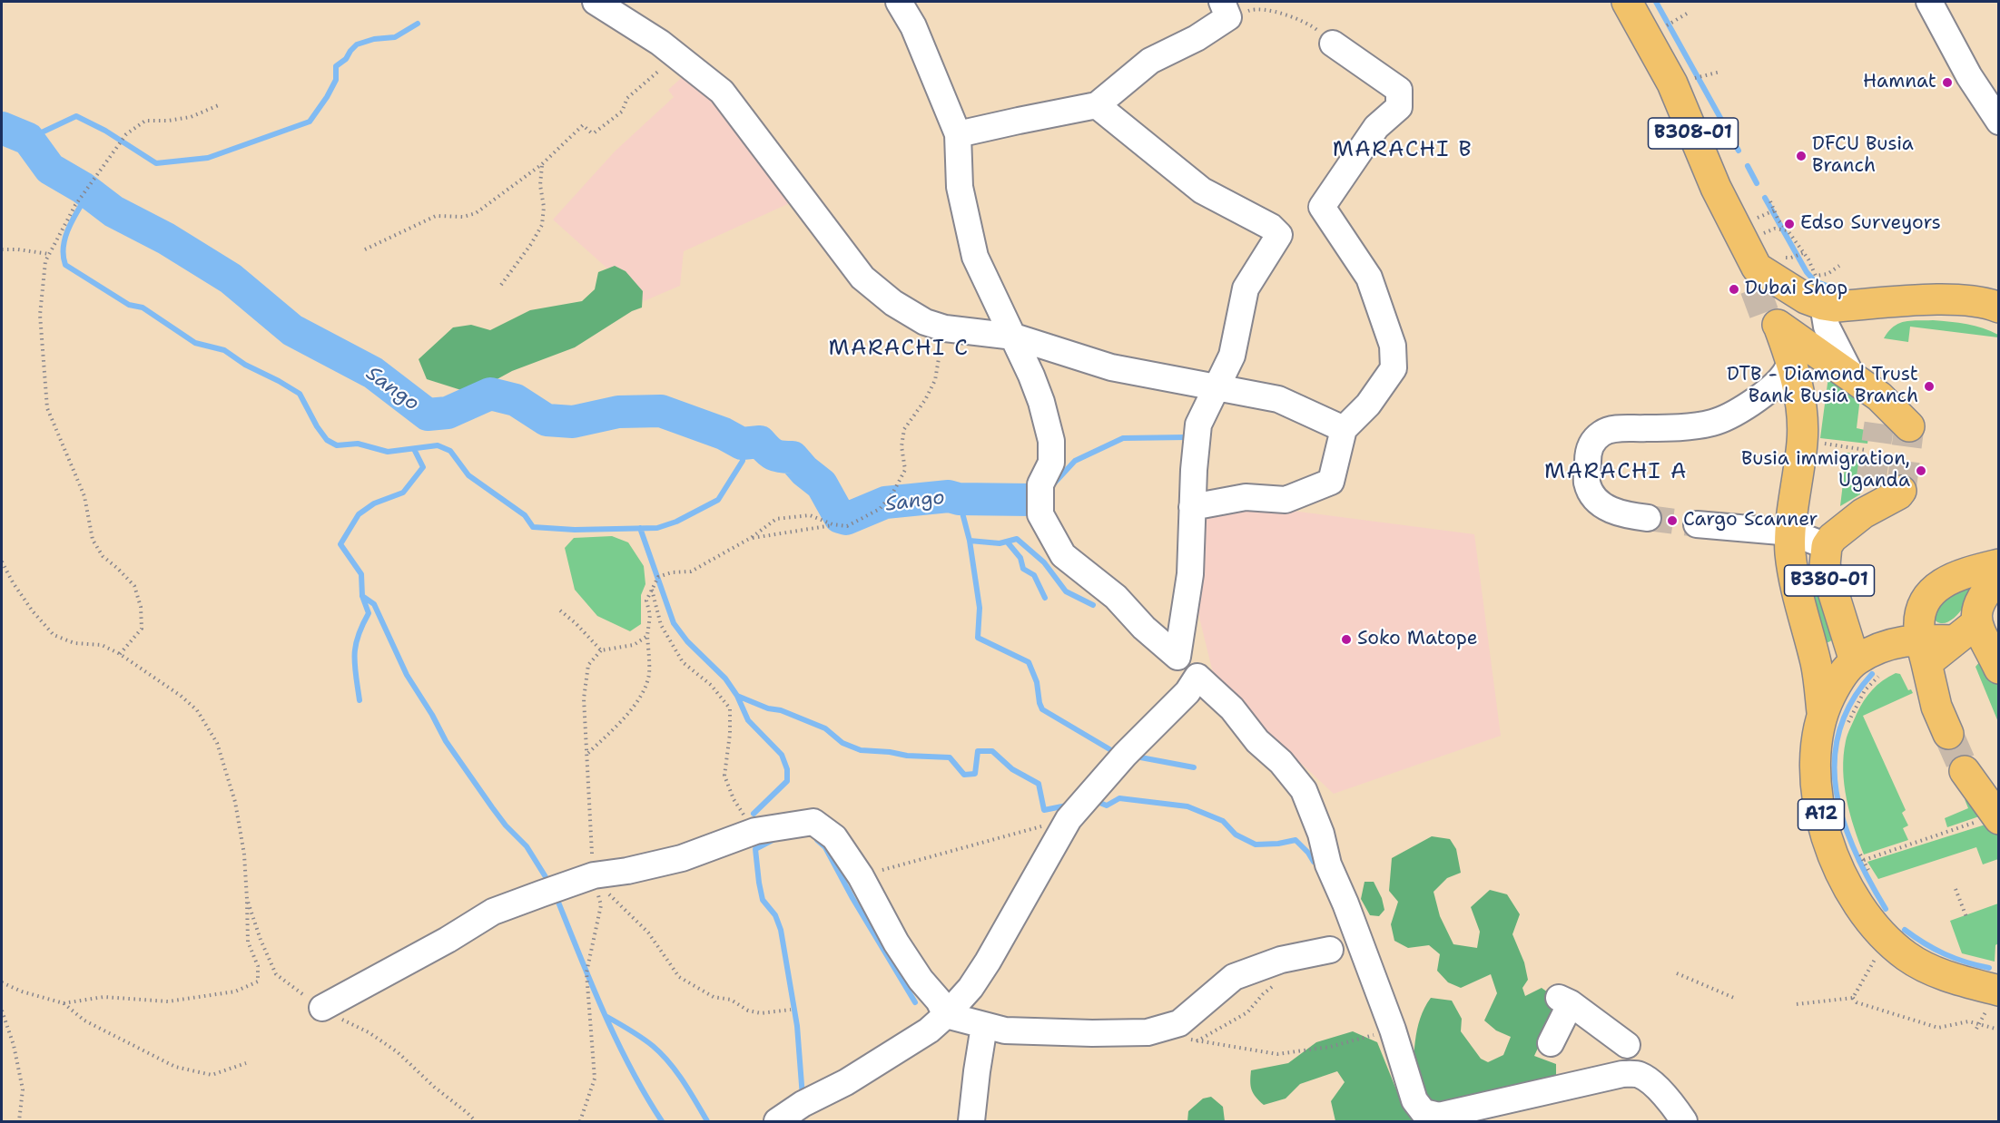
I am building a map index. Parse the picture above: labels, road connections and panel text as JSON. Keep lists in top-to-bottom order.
{
  "streets": {
    "highway": ["B308-01", "B380-01", "A12"]
  },
  "crossings": [
    ["B308-01", "B380-01"],
    ["B380-01", "A12"]
  ],
  "districts": ["MARACHI B", "MARACHI C", "MARACHI A"],
  "water": ["Sango"],
  "places": [
    "Hamnat",
    "DFCU Busia Branch",
    "Edso Surveyors",
    "Dubai Shop",
    "DTB - Diamond Trust Bank Busia Branch",
    "Busia immigration, Uganda",
    "Cargo Scanner",
    "Soko Matope"
  ]
}
